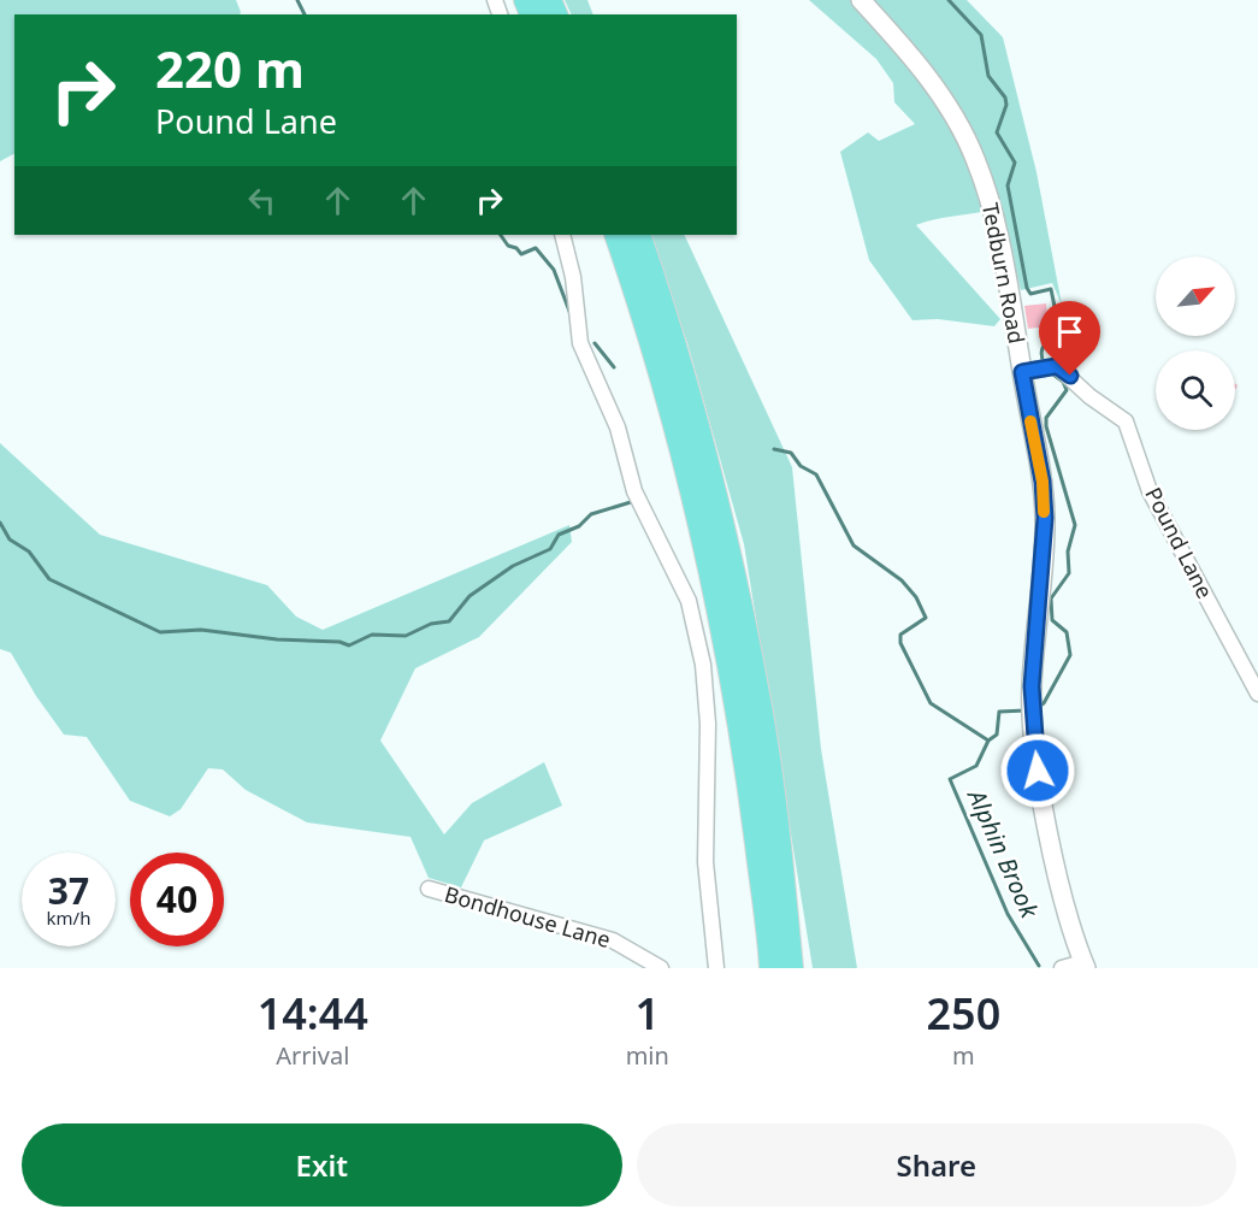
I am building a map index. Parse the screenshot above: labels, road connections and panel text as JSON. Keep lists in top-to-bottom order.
{
  "streets": {
    "street": ["Tedburn Road", "Pound Lane", "Bondhouse Lane"]
  },
  "crossings": [
    ["Tedburn Road", "Pound Lane"]
  ],
  "water": ["Alphin Brook"],
  "north": "top right",
  "page": {
    "turn": ["220 m", "Pound Lane"],
    "speed": "37 km/h",
    "limit": "40",
    "eta": [
      "14:44",
      "Arrival",
      "1",
      "min",
      "250",
      "m"
    ],
    "buttons": ["Exit", "Share"]
  }
}
